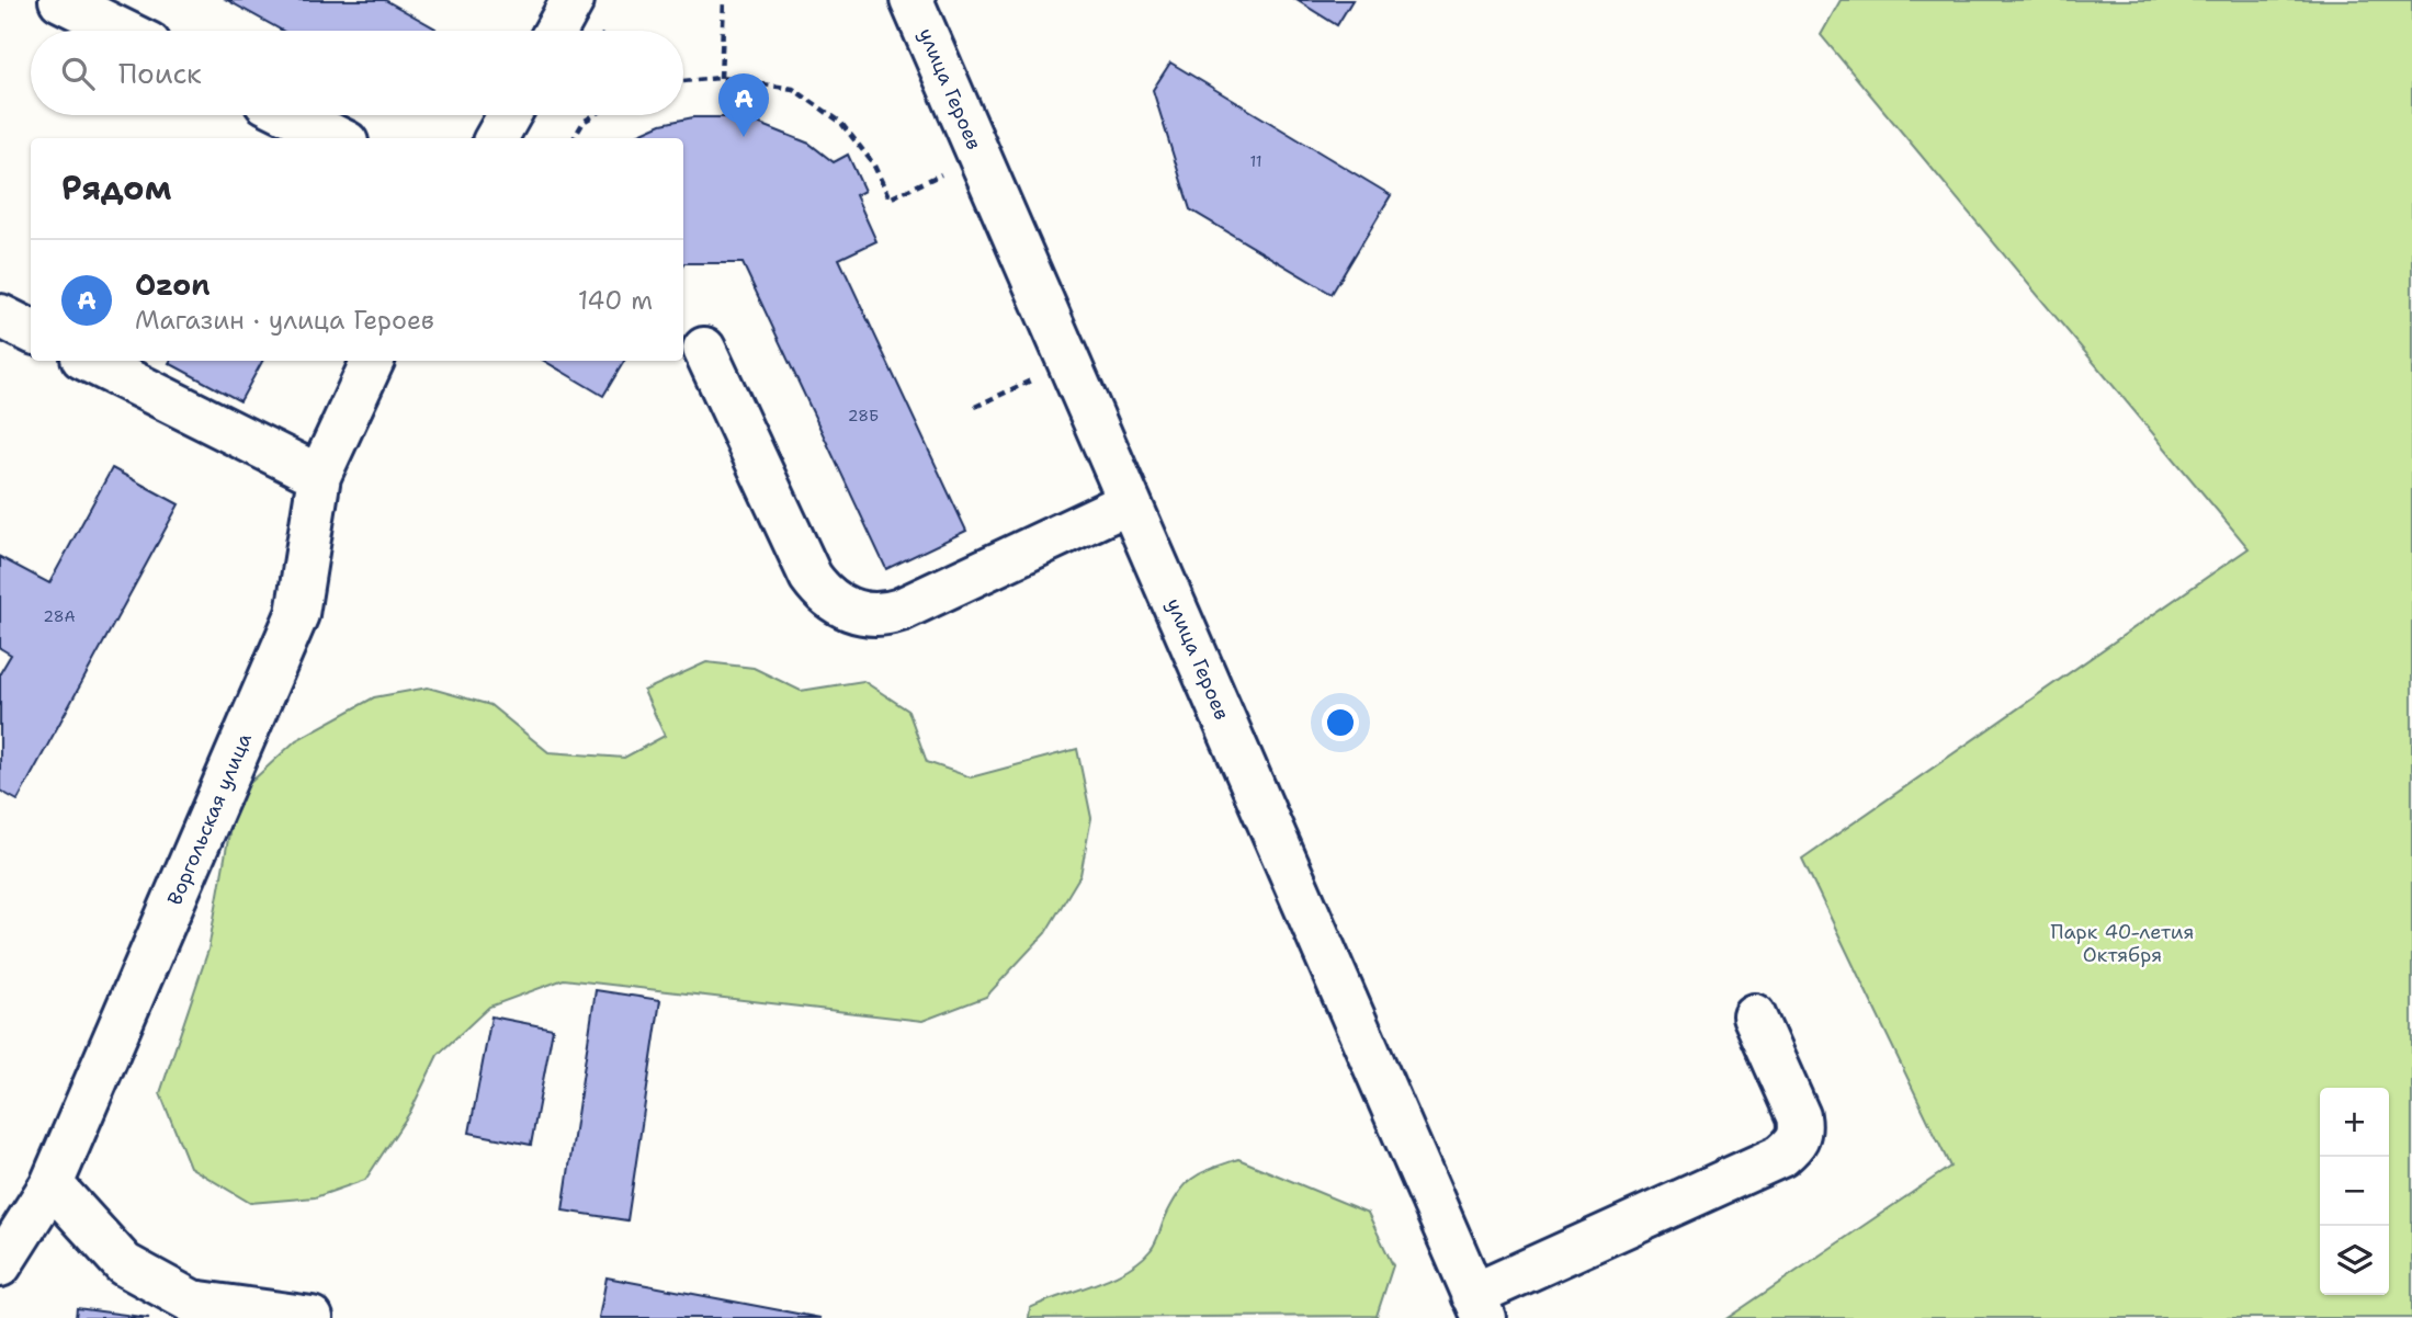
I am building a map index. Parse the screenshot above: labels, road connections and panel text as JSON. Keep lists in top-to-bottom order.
{
  "streets": {
    "street": ["улица Героев", "Воргольская улица"]
  },
  "parks": ["Парк 40-летия Октября"],
  "house_numbers": ["11", "28Б", "28А"],
  "page": {
    "search": "Поиск",
    "pins": "A",
    "heading": "Рядом",
    "list": [
      {
        "mark": "A",
        "name": "Ozon",
        "note": "Магазин · улица Героев",
        "value": "140 m"
      }
    ],
    "map_buttons": ["+", "−"]
  }
}
